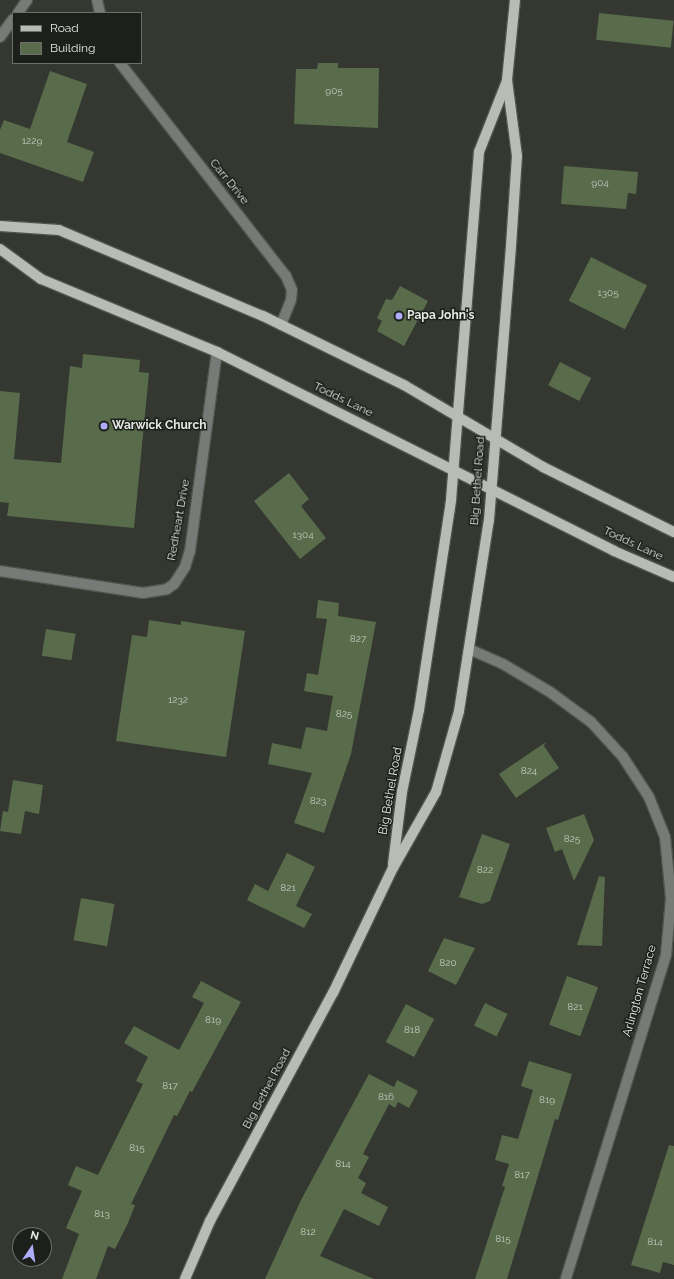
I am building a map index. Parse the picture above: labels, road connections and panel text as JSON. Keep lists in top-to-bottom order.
{
  "streets": {
    "main road": ["Todds Lane", "Big Bethel Road"],
    "street": ["Carr Drive", "Redheart Drive", "Arlington Terrace"]
  },
  "crossings": [
    ["Todds Lane", "Big Bethel Road"],
    ["Todds Lane", "Redheart Drive"],
    ["Big Bethel Road", "Arlington Terrace"]
  ],
  "places": ["Papa John's", "Warwick Church"],
  "house_numbers": [
    "905",
    "1229",
    "904",
    "1305",
    "1304",
    "827",
    "1232",
    "825",
    "824",
    "823",
    "825",
    "822",
    "821",
    "820",
    "821",
    "819",
    "818",
    "817",
    "816",
    "819",
    "815",
    "814",
    "817",
    "813",
    "812",
    "815",
    "814"
  ],
  "legend": ["Road", "Building"],
  "north": "top"
}
